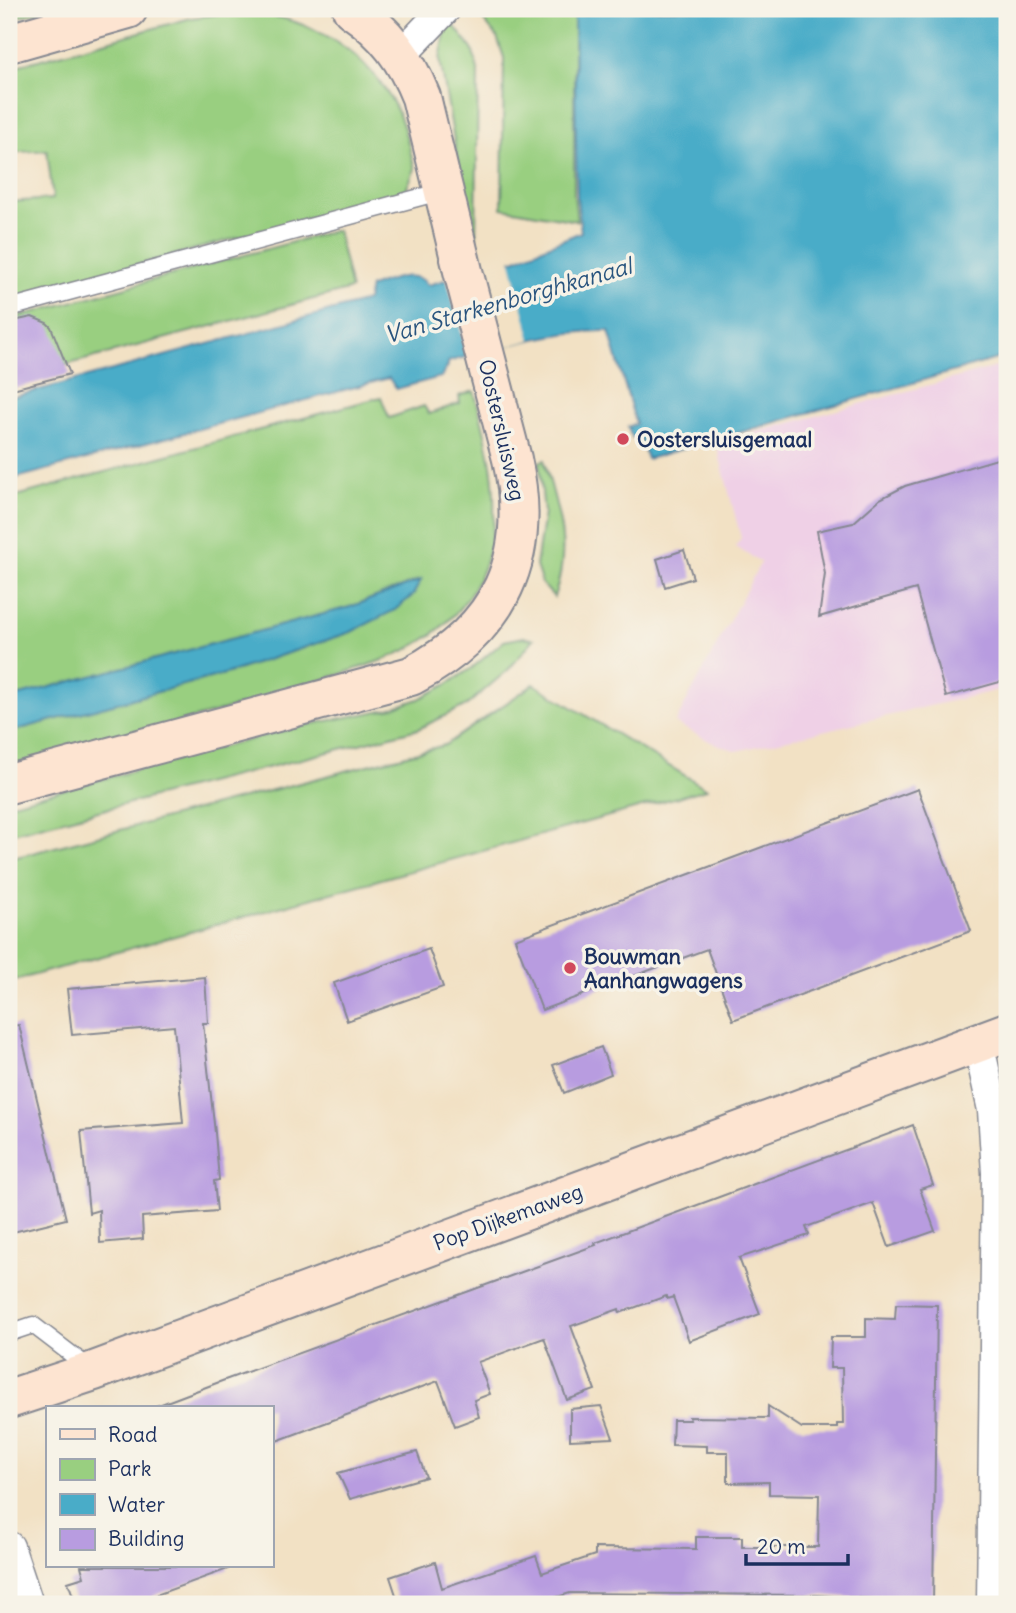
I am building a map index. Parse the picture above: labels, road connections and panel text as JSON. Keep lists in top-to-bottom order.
{
  "streets": {
    "street": ["Oostersluisweg", "Pop Dijkemaweg"]
  },
  "water": ["Van Starkenborghkanaal"],
  "places": ["Oostersluisgemaal", "Bouwman Aanhangwagens"],
  "legend": [
    "Road",
    "Park",
    "Water",
    "Building"
  ],
  "scale_bar": "20 m"
}
